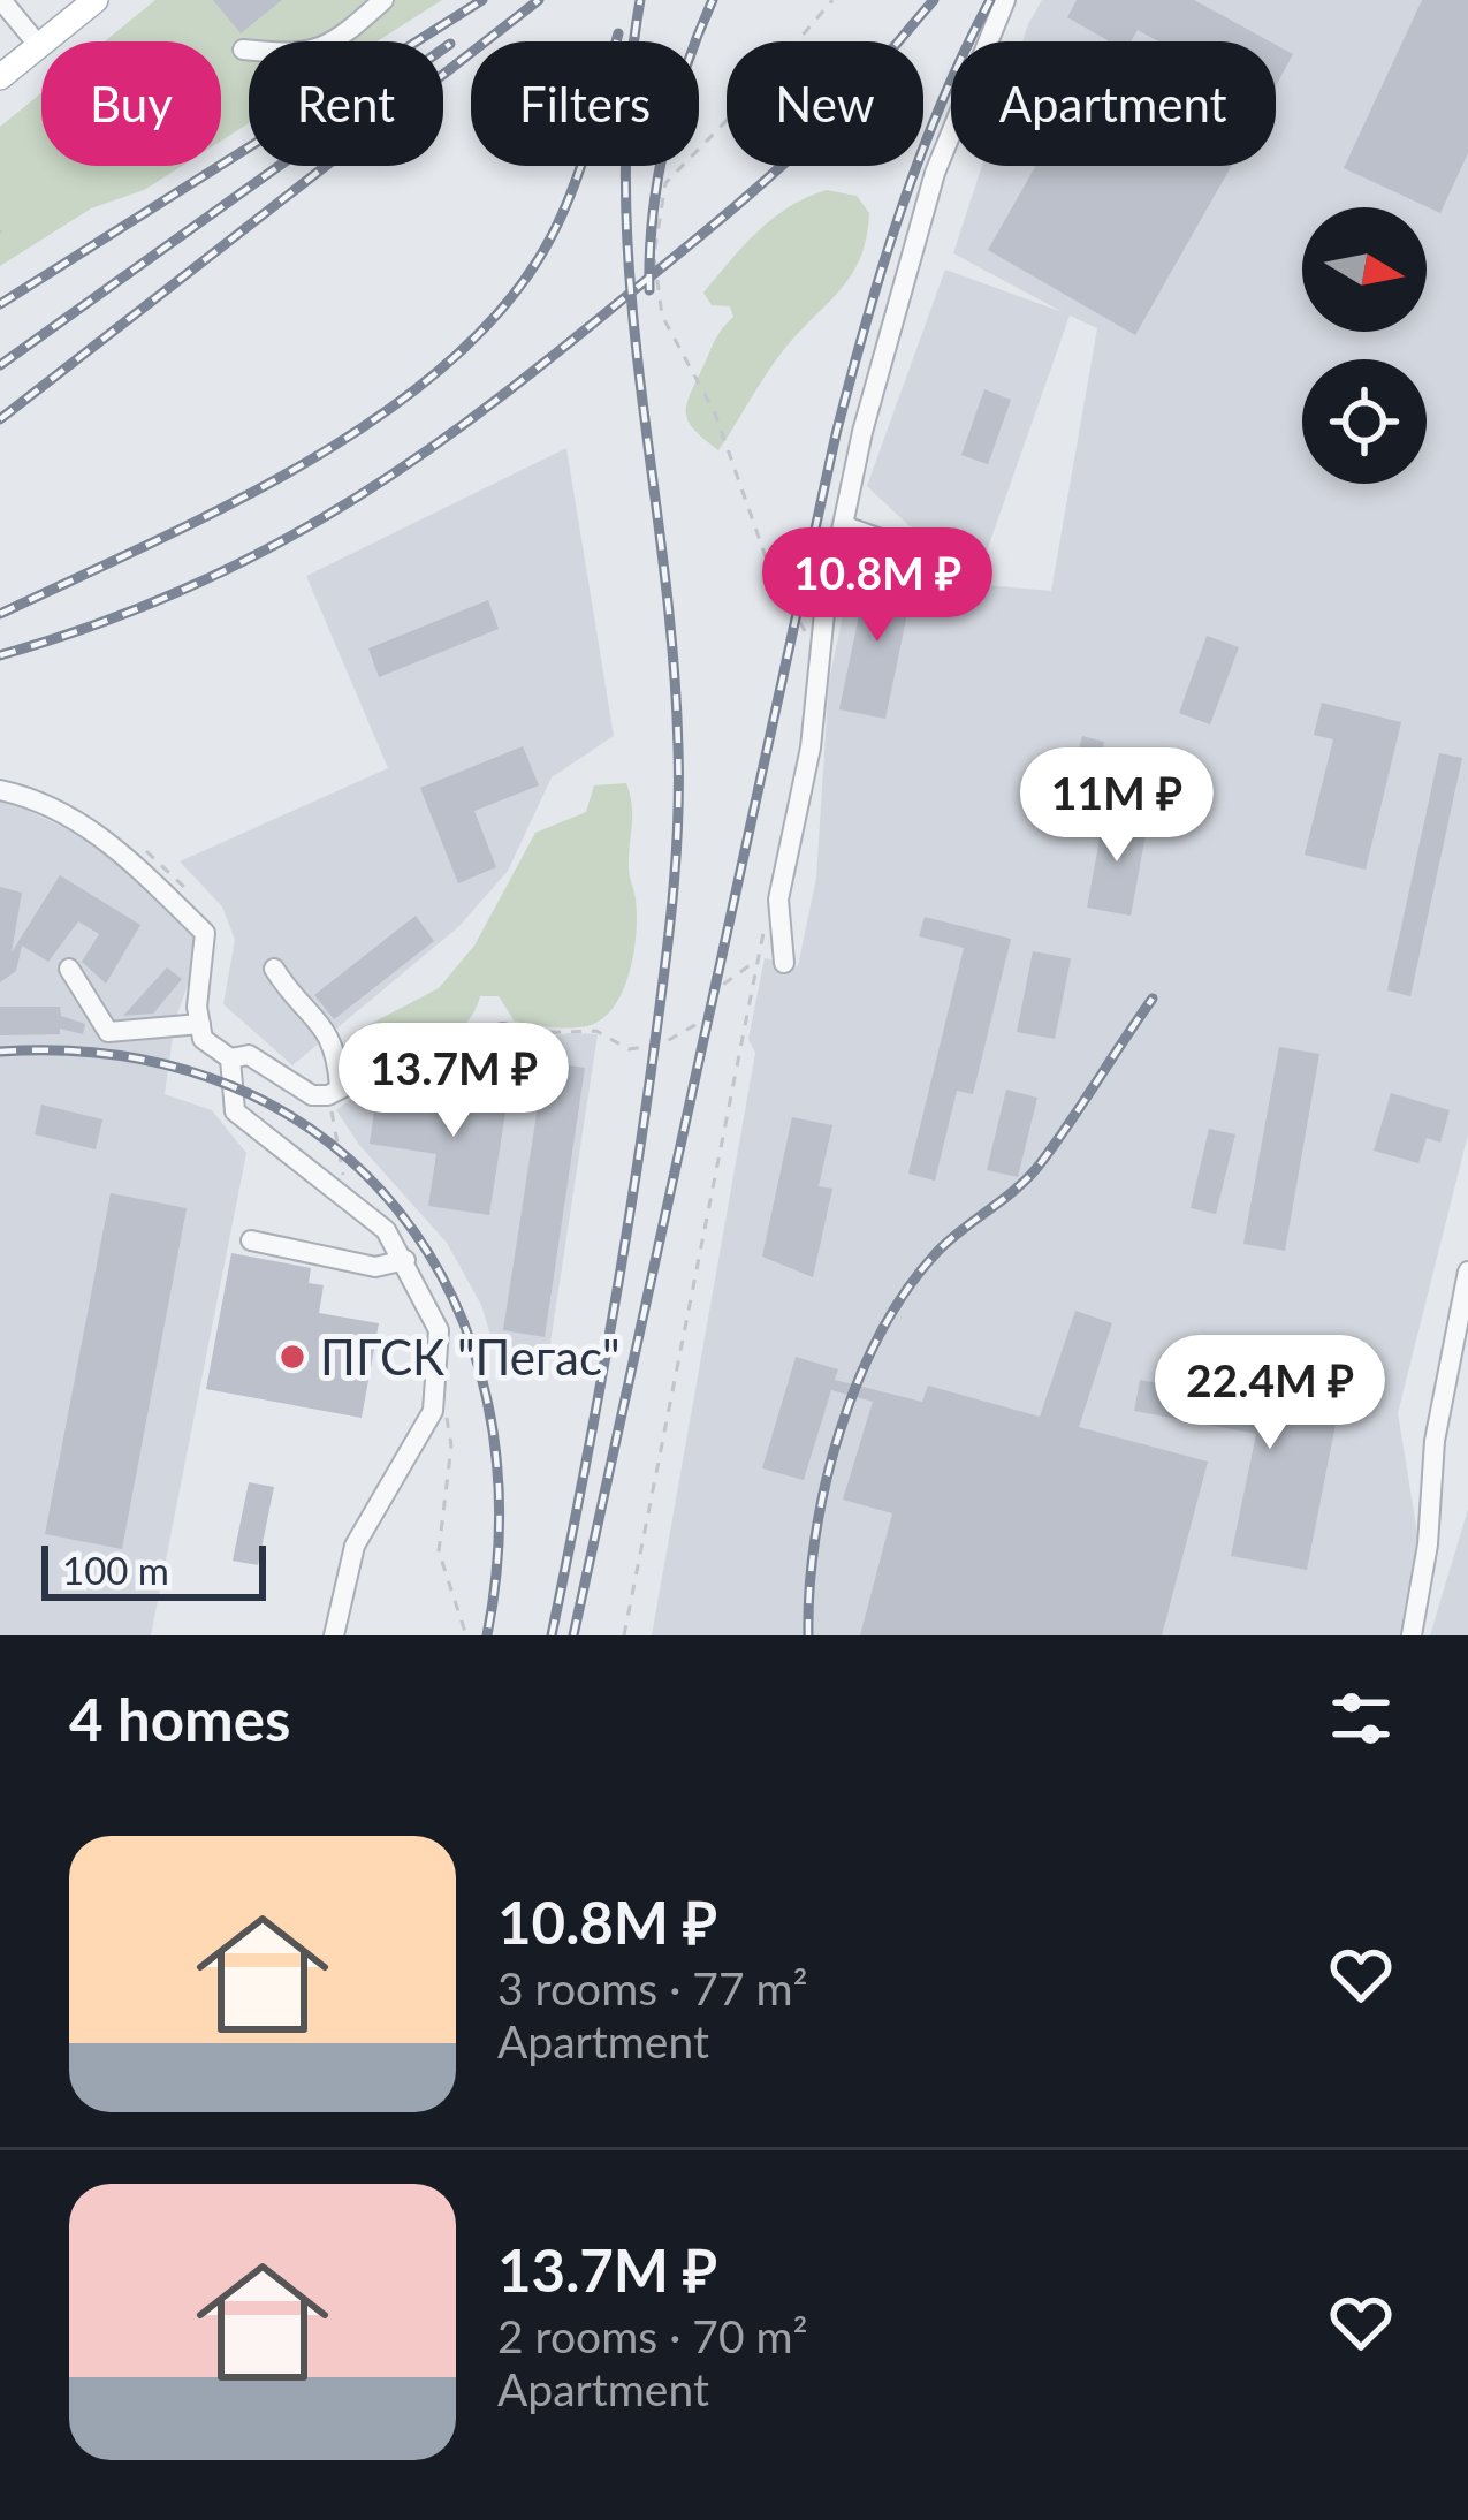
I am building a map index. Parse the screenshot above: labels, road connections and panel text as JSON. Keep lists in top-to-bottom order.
{
  "places": ["ПГСК \"Пегас\""],
  "scale_bar": "100 m",
  "north": "right",
  "page": {
    "chip": [
      "Buy",
      "Rent",
      "Filters",
      "New",
      "Apartment"
    ],
    "price": [
      "10.8M ₽",
      "11M ₽",
      "13.7M ₽",
      "22.4M ₽"
    ],
    "scale": "100 m",
    "heading": "4 homes",
    "list": [
      {
        "name": "10.8M ₽",
        "note": "3 rooms · 77 m² · Apartment"
      },
      {
        "name": "13.7M ₽",
        "note": "2 rooms · 70 m² · Apartment"
      }
    ]
  }
}
